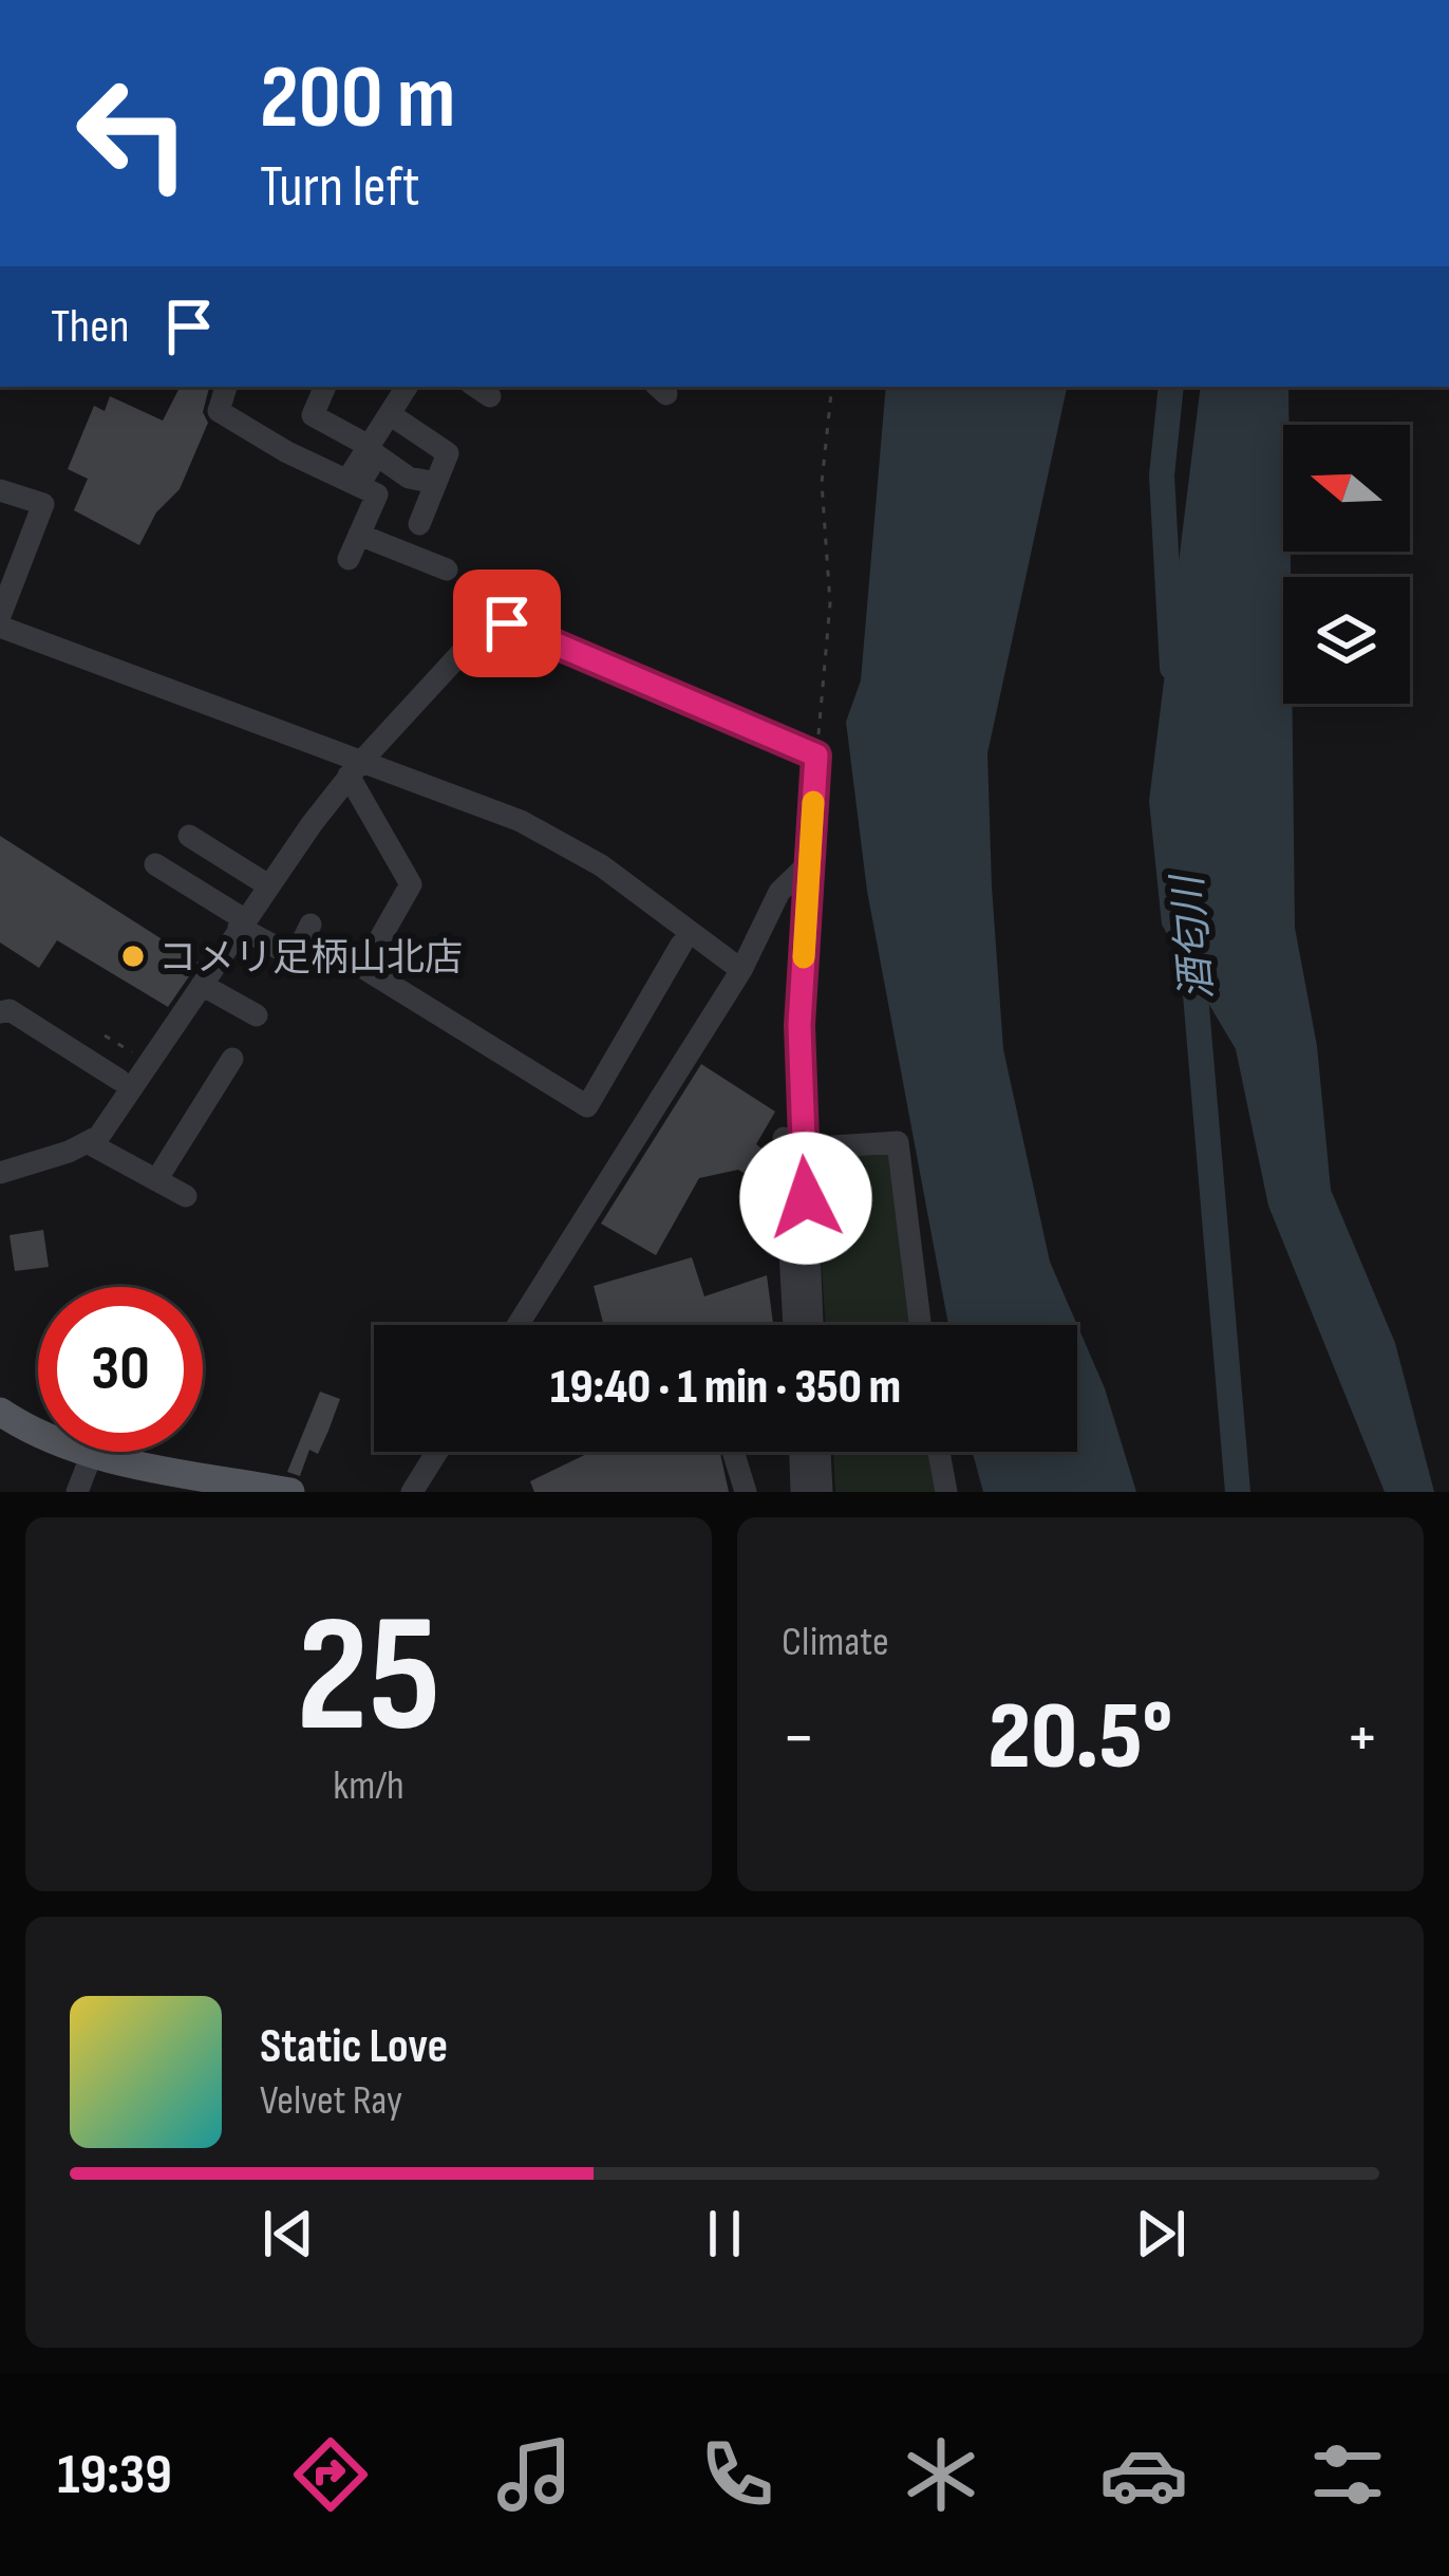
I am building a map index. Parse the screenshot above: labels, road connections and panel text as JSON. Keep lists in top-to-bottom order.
{
  "water": ["酒匂川"],
  "places": ["コメリ足柄山北店"],
  "north": "left",
  "page": {
    "turn": ["200 m", "Turn left"],
    "then": "Then",
    "limit": "30",
    "trip": "19:40 · 1 min · 350 m",
    "tile": [
      ["25", "km/h"],
      "Climate"
    ],
    "heat": ["−", "20.5°", "+"],
    "song": ["Static Love", "Velvet Ray"],
    "tabs": "19:39"
  }
}
